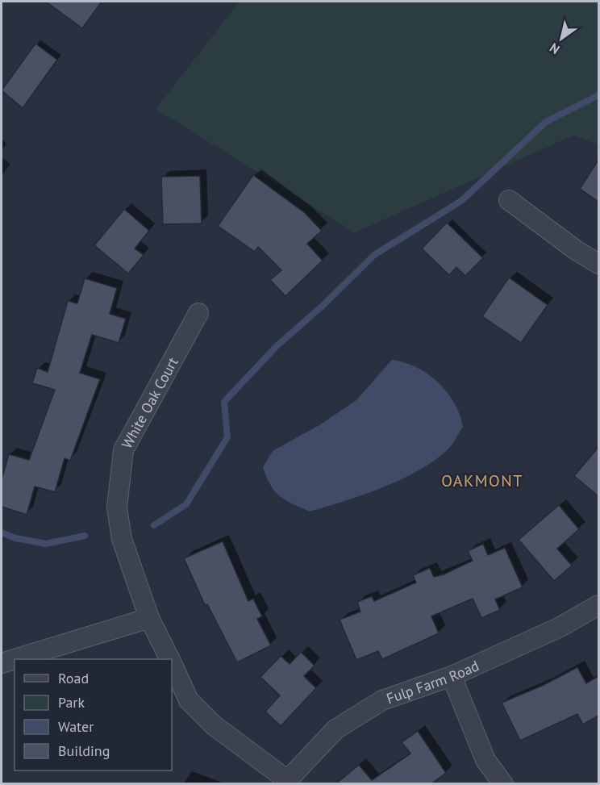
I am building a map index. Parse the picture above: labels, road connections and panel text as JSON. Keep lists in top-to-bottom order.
{
  "streets": {
    "street": ["White Oak Court", "Fulp Farm Road"]
  },
  "crossings": [
    ["White Oak Court", "Fulp Farm Road"]
  ],
  "districts": ["OAKMONT"],
  "legend": [
    "Road",
    "Park",
    "Water",
    "Building"
  ],
  "north": "bottom left"
}
